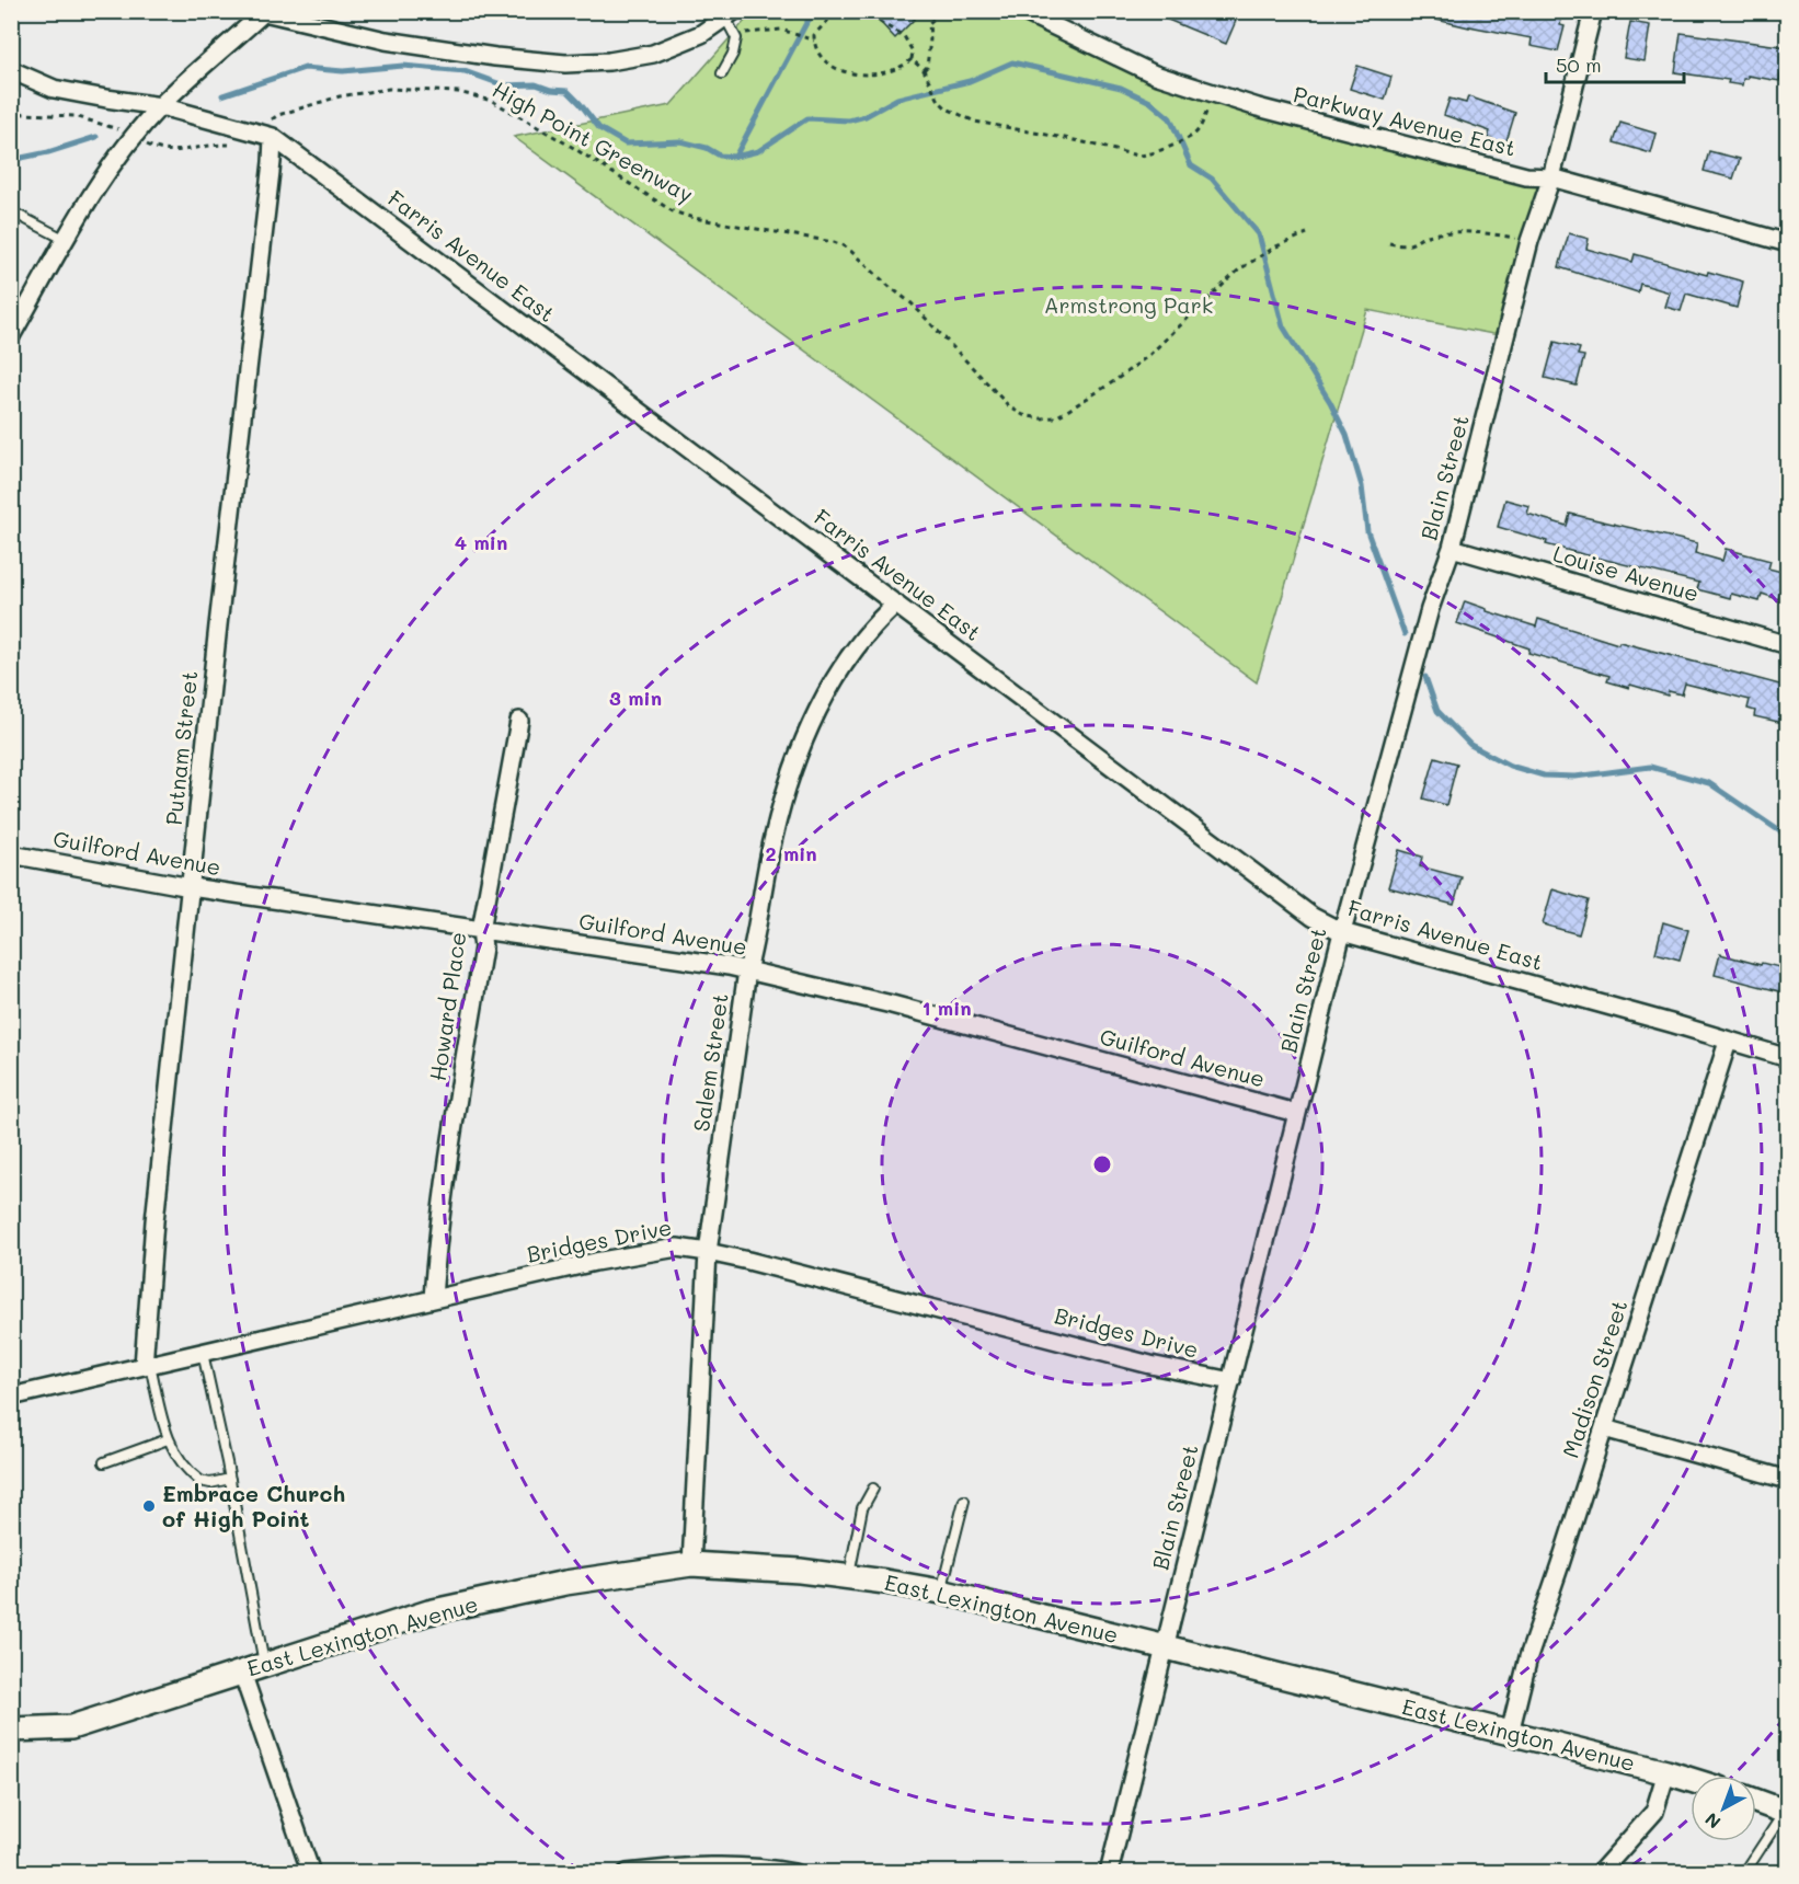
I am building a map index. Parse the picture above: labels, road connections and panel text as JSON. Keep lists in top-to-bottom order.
{
  "streets": {
    "main road": ["East Lexington Avenue"],
    "street": [
      "Parkway Avenue East",
      "Farris Avenue East",
      "Blain Street",
      "Louise Avenue",
      "Putnam Street",
      "Guilford Avenue",
      "Howard Place",
      "Salem Street",
      "Bridges Drive",
      "Madison Street"
    ],
    "path": ["High Point Greenway"]
  },
  "crossings": [
    ["Parkway Avenue East", "Blain Street"],
    ["High Point Greenway", "Farris Avenue East"],
    ["High Point Greenway", "Putnam Street"],
    ["Farris Avenue East", "Blain Street"],
    ["Farris Avenue East", "Putnam Street"],
    ["Farris Avenue East", "Salem Street"],
    ["Farris Avenue East", "Madison Street"],
    ["Blain Street", "Louise Avenue"],
    ["Blain Street", "Guilford Avenue"],
    ["Blain Street", "Bridges Drive"],
    ["Blain Street", "East Lexington Avenue"],
    ["Putnam Street", "Guilford Avenue"],
    ["Putnam Street", "Bridges Drive"],
    ["Guilford Avenue", "Howard Place"],
    ["Guilford Avenue", "Salem Street"],
    ["Howard Place", "Bridges Drive"],
    ["Salem Street", "Bridges Drive"],
    ["Salem Street", "East Lexington Avenue"],
    ["Madison Street", "East Lexington Avenue"]
  ],
  "parks": ["Armstrong Park"],
  "places": ["Embrace Church of High Point"],
  "scale_bar": "50 m",
  "north": "bottom left",
  "rings": [
    "4 min",
    "3 min",
    "2 min",
    "1 min"
  ]
}
